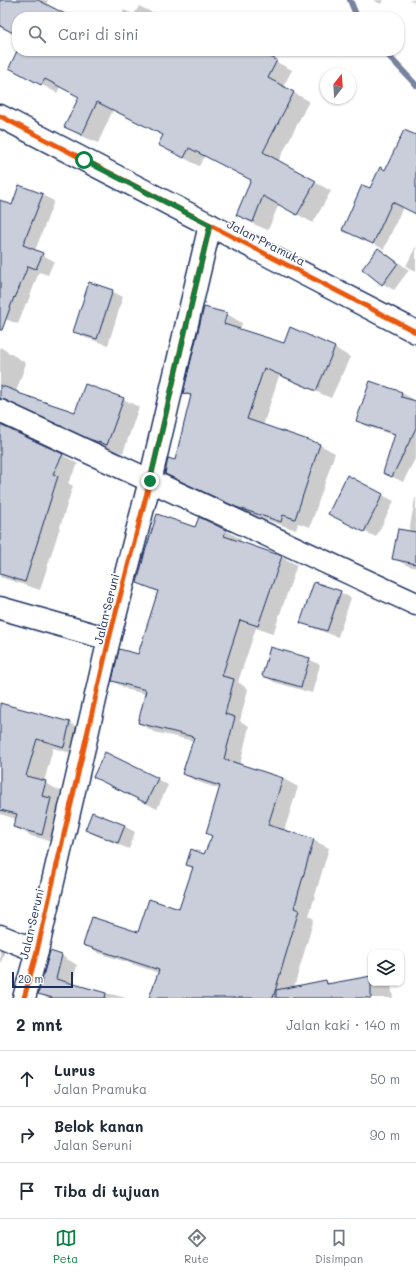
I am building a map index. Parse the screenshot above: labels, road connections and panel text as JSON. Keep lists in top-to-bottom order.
{
  "streets": {
    "street": ["Jalan Pramuka", "Jalan Seruni"]
  },
  "crossings": [
    ["Jalan Pramuka", "Jalan Seruni"]
  ],
  "scale_bar": "20 m",
  "north": "top",
  "page": {
    "search": "Cari di sini",
    "scale": "20 m",
    "heading": ["2 mnt", "Jalan kaki · 140 m"],
    "list": [
      ["Lurus", "Jalan Pramuka", "50 m"],
      ["Belok kanan", "Jalan Seruni", "90 m"],
      "Tiba di tujuan"
    ],
    "nav": ["Peta", "Rute", "Disimpan"]
  }
}
